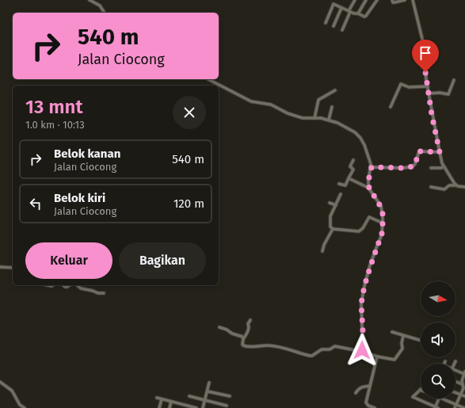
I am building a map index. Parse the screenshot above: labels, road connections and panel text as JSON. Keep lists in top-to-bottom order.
{
  "north": "right",
  "page": {
    "turn": ["540 m", "Jalan Ciocong"],
    "heading": ["13 mnt", "1.0 km · 10:13"],
    "list": [
      {
        "name": "Belok kanan",
        "note": "Jalan Ciocong",
        "value": "540 m"
      },
      {
        "name": "Belok kiri",
        "note": "Jalan Ciocong",
        "value": "120 m"
      }
    ],
    "buttons": ["Keluar", "Bagikan"]
  }
}
